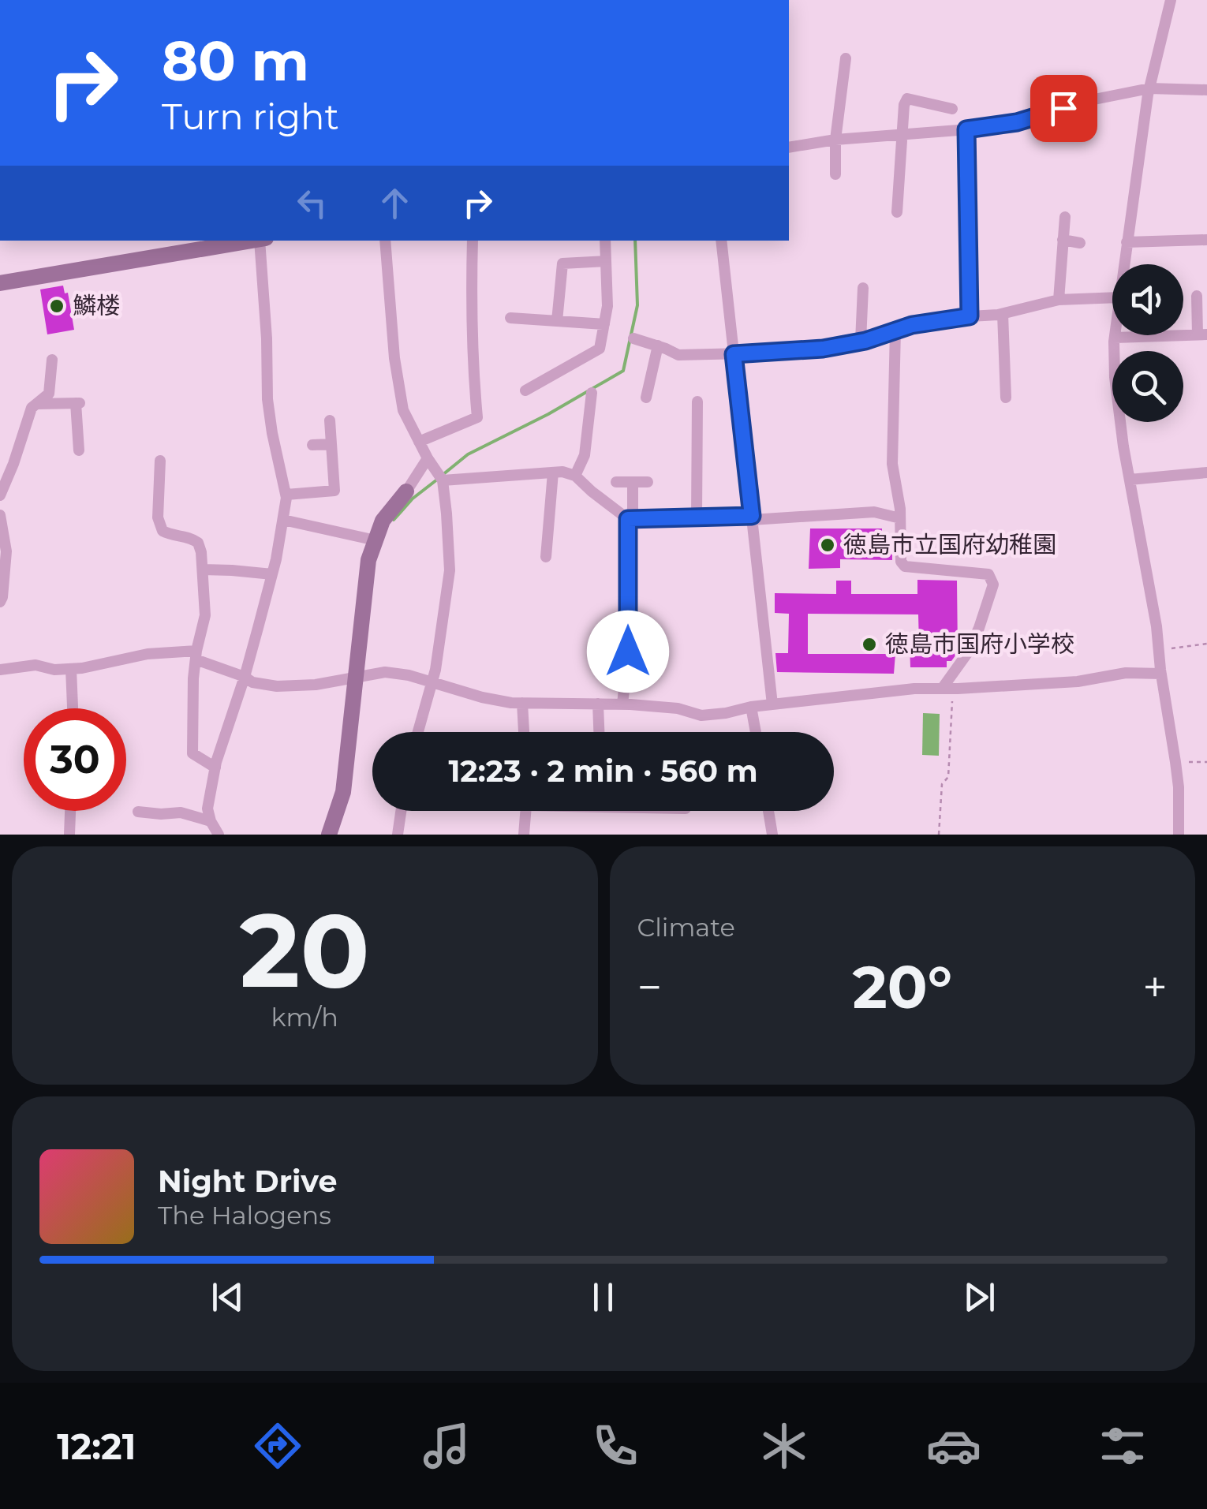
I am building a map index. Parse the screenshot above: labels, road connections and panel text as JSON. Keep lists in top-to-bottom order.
{
  "places": ["鱗楼", "徳島市立国府幼稚園", "徳島市国府小学校"],
  "page": {
    "turn": ["80 m", "Turn right"],
    "limit": "30",
    "trip": "12:23 · 2 min · 560 m",
    "tile": [
      ["20", "km/h"],
      "Climate"
    ],
    "heat": ["−", "20°", "+"],
    "song": ["Night Drive", "The Halogens"],
    "tabs": "12:21"
  }
}
